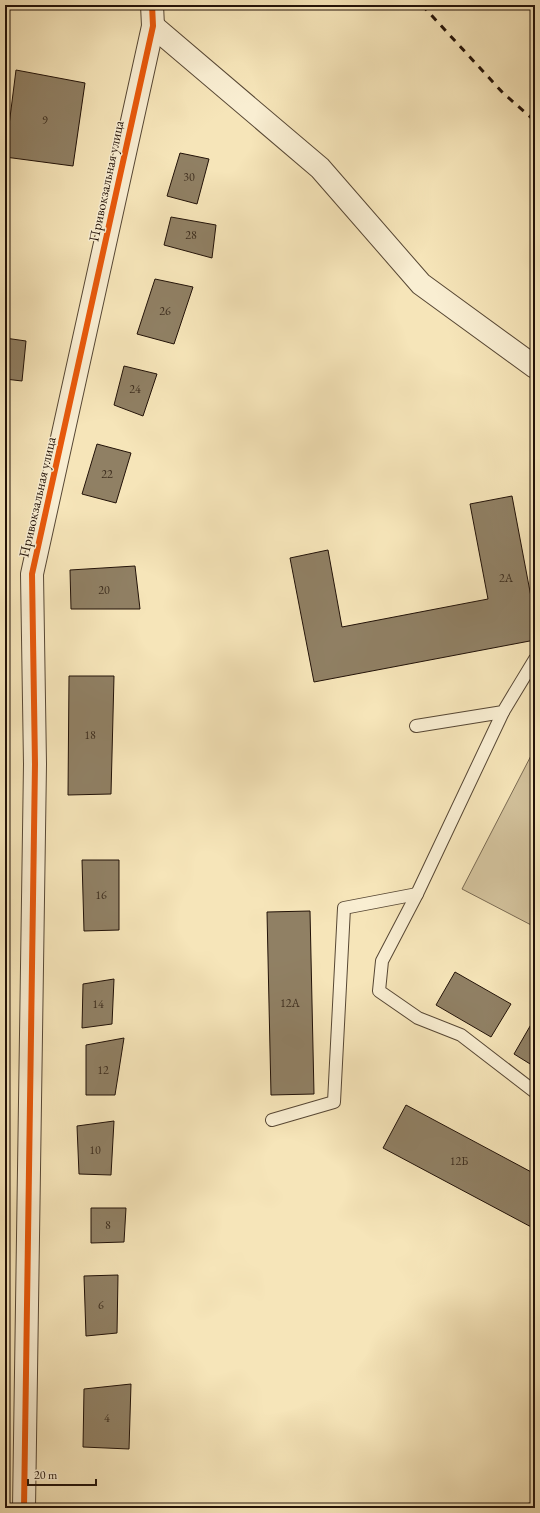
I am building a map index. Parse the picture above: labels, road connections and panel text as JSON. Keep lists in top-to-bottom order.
{
  "streets": {
    "street": ["Привокзальная улица"]
  },
  "house_numbers": [
    "9",
    "30",
    "28",
    "26",
    "24",
    "22",
    "2А",
    "20",
    "18",
    "16",
    "12А",
    "14",
    "12",
    "10",
    "12Б",
    "8",
    "6",
    "4"
  ],
  "scale_bar": "20 m"
}
